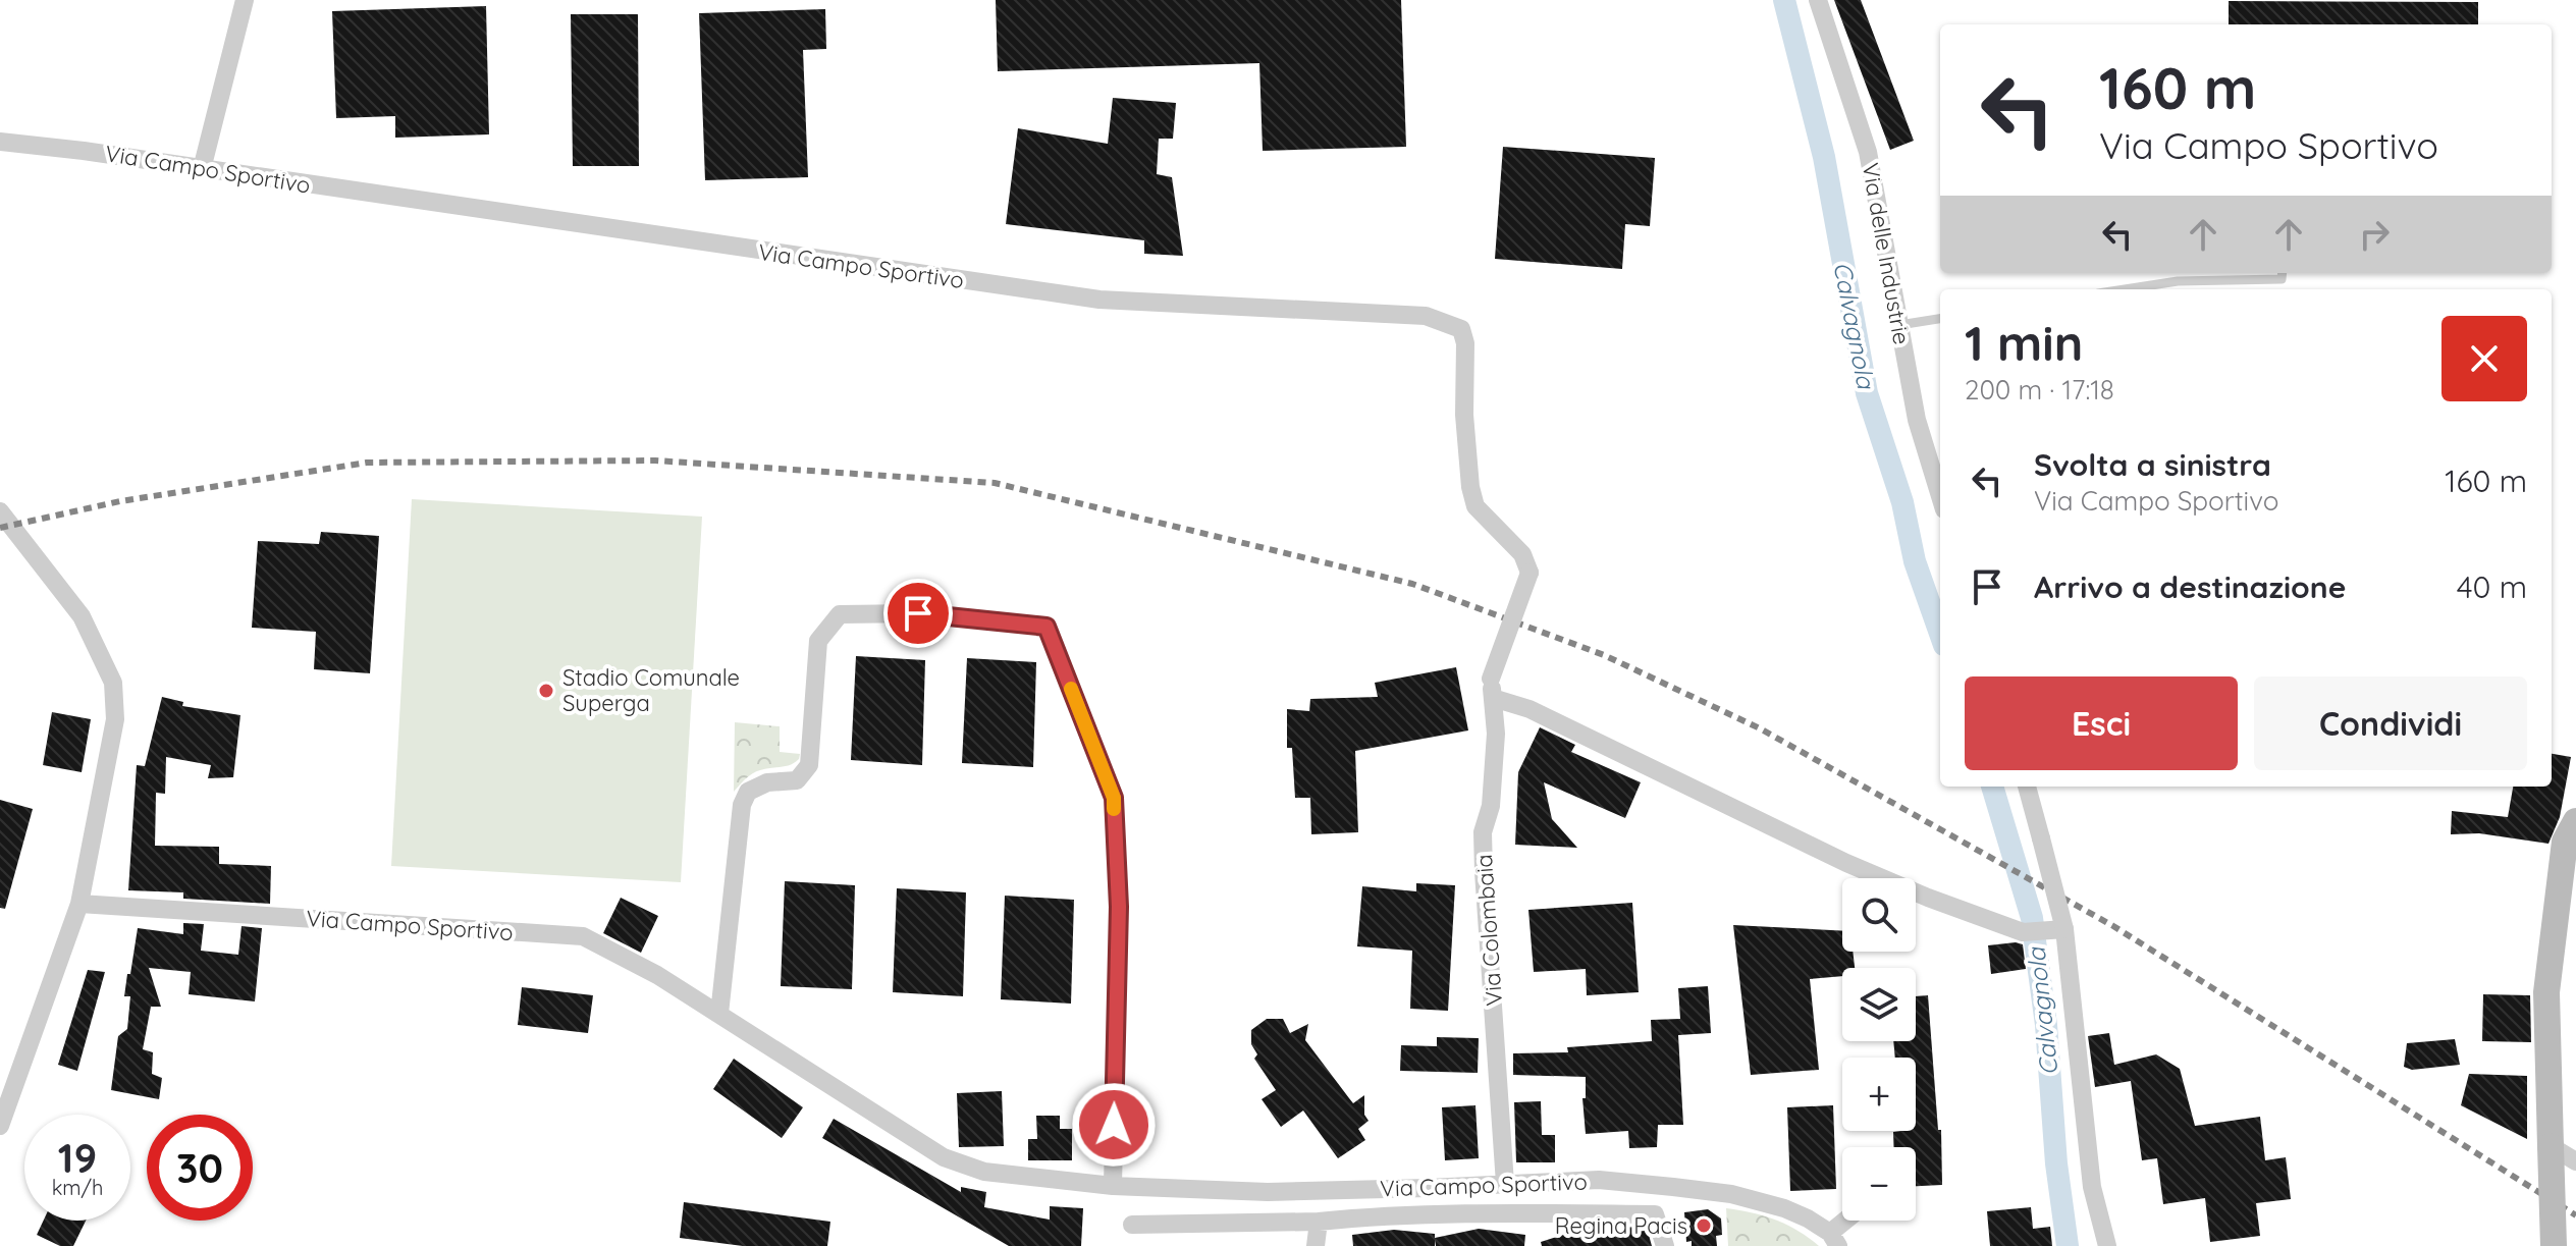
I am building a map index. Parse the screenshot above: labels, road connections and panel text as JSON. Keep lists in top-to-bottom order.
{
  "streets": {
    "street": ["Via Campo Sportivo", "Via delle Industrie", "Via Colombaia"]
  },
  "crossings": [
    ["Via Campo Sportivo", "Via Colombaia"]
  ],
  "water": ["Calvagnola"],
  "places": ["Stadio Comunale Superga", "Regina Pacis"],
  "page": {
    "turn": ["160 m", "Via Campo Sportivo"],
    "heading": ["1 min", "200 m · 17:18"],
    "list": [
      {
        "name": "Svolta a sinistra",
        "note": "Via Campo Sportivo",
        "value": "160 m"
      },
      {
        "name": "Arrivo a destinazione",
        "value": "40 m"
      }
    ],
    "buttons": ["Esci", "Condividi"],
    "map_buttons": ["+", "−"],
    "speed": "19 km/h",
    "limit": "30"
  }
}
